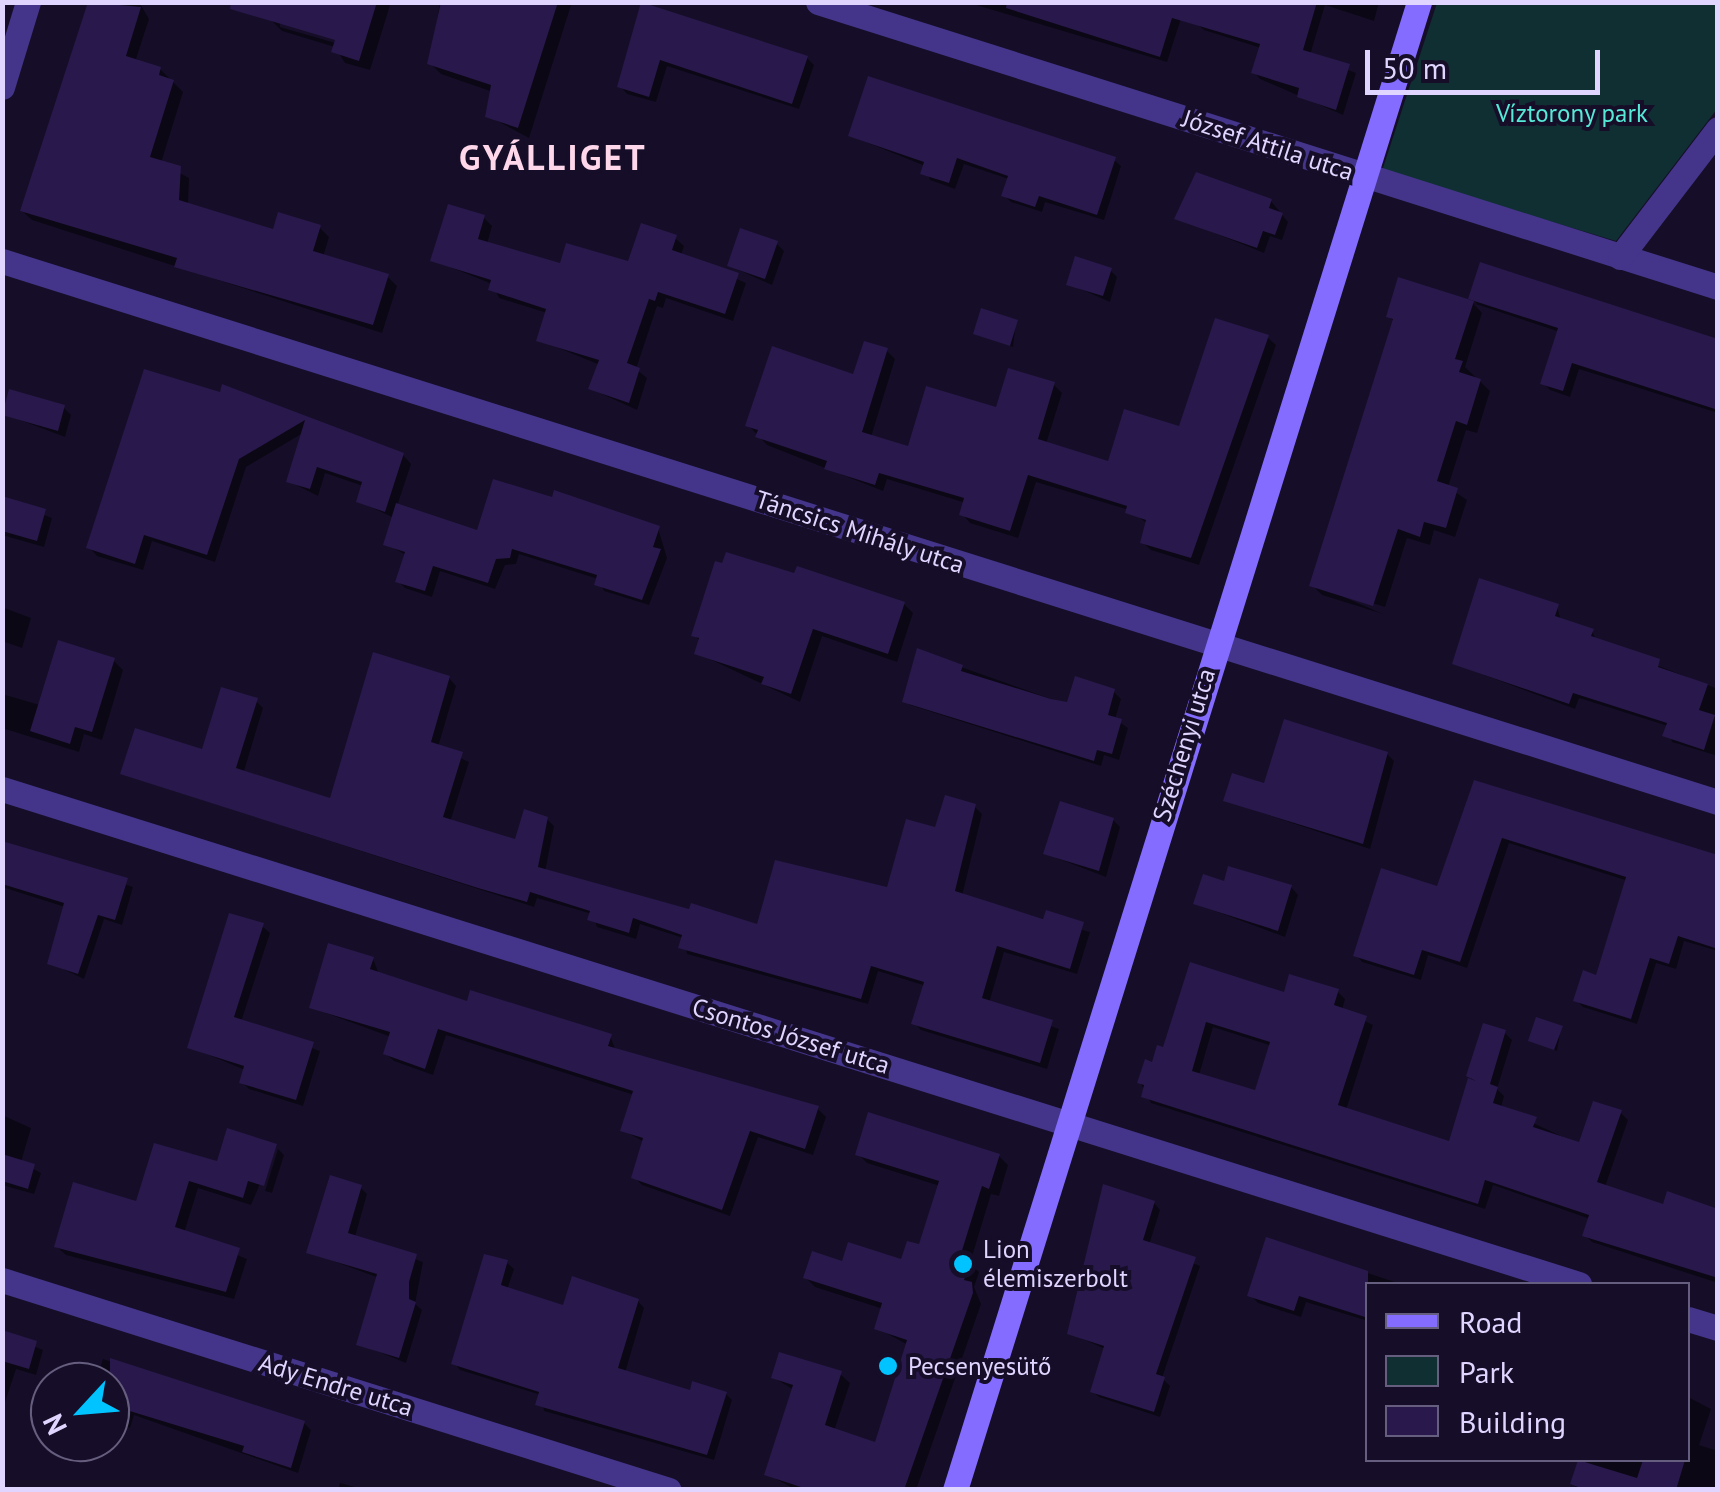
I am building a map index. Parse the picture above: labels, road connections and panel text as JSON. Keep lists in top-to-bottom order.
{
  "streets": {
    "street": [
      "József Attila utca",
      "Táncsics Mihály utca",
      "Széchenyi utca",
      "Csontos József utca",
      "Ady Endre utca"
    ]
  },
  "crossings": [
    ["József Attila utca", "Széchenyi utca"],
    ["Táncsics Mihály utca", "Széchenyi utca"],
    ["Széchenyi utca", "Csontos József utca"]
  ],
  "districts": ["GYÁLLIGET"],
  "parks": ["Víztorony park"],
  "places": ["Lion élemiszerbolt", "Pecsenyesütő"],
  "legend": ["Road", "Park", "Building"],
  "scale_bar": "50 m",
  "north": "bottom left"
}
